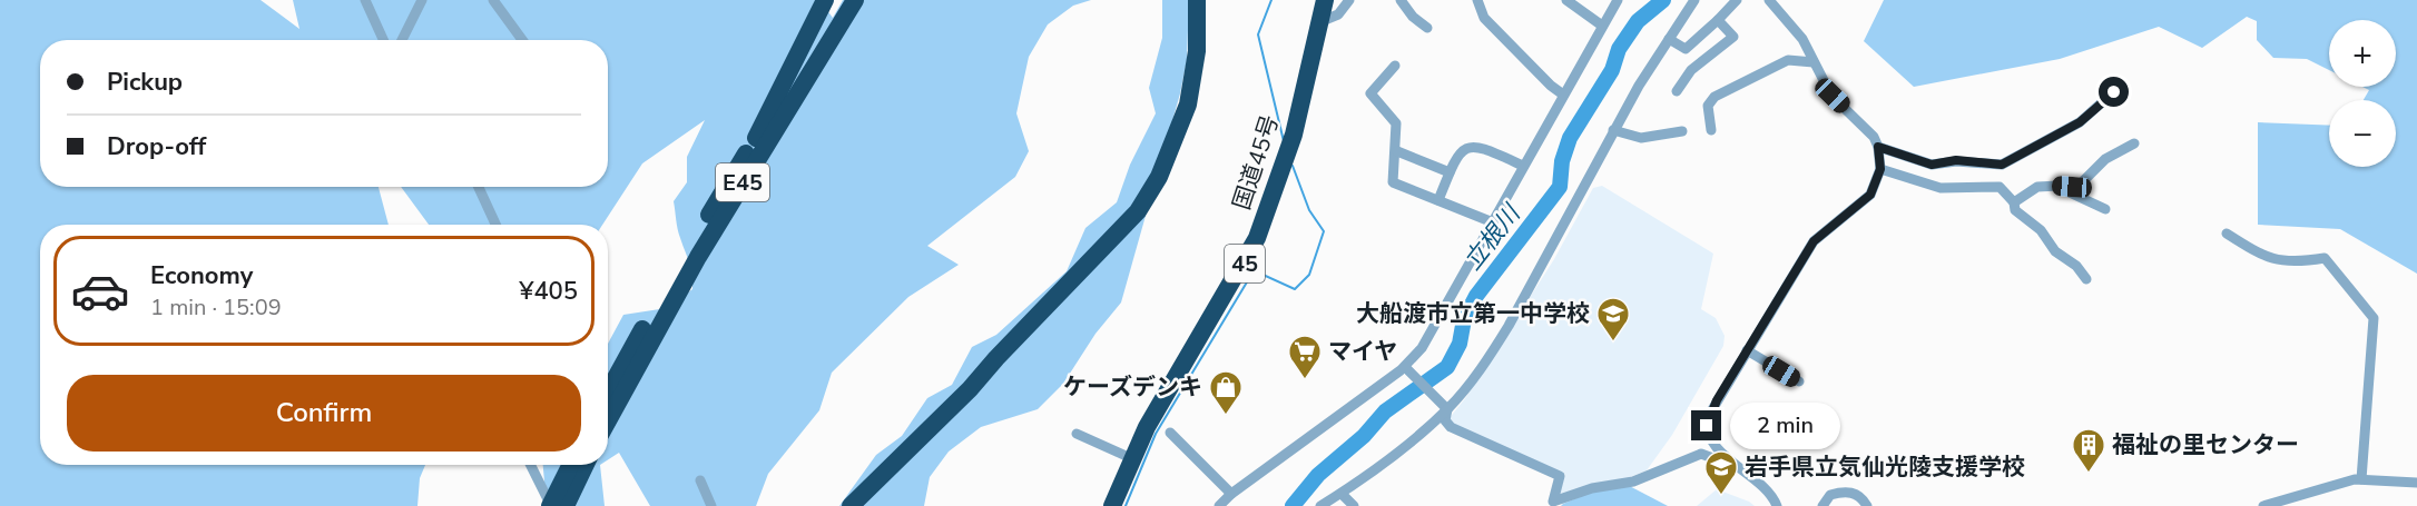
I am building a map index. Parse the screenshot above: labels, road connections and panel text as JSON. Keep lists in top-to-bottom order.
{
  "streets": {
    "highway": ["国道45号", "E45", "45"]
  },
  "water": ["立根川"],
  "places": {
    "school or university": ["大船渡市立第一中学校", "岩手県立気仙光陵支援学校"],
    "supermarket": ["マイヤ"],
    "shop": ["ケーズデンキ"],
    "building": ["福祉の里センター"]
  },
  "page": {
    "map_buttons": ["+", "−"],
    "banner": ["Pickup", "Drop-off"],
    "list": [
      {
        "name": "Economy",
        "note": "1 min · 15:09",
        "value": "¥405"
      }
    ],
    "buttons": "Confirm",
    "bubble": "2 min"
  }
}
